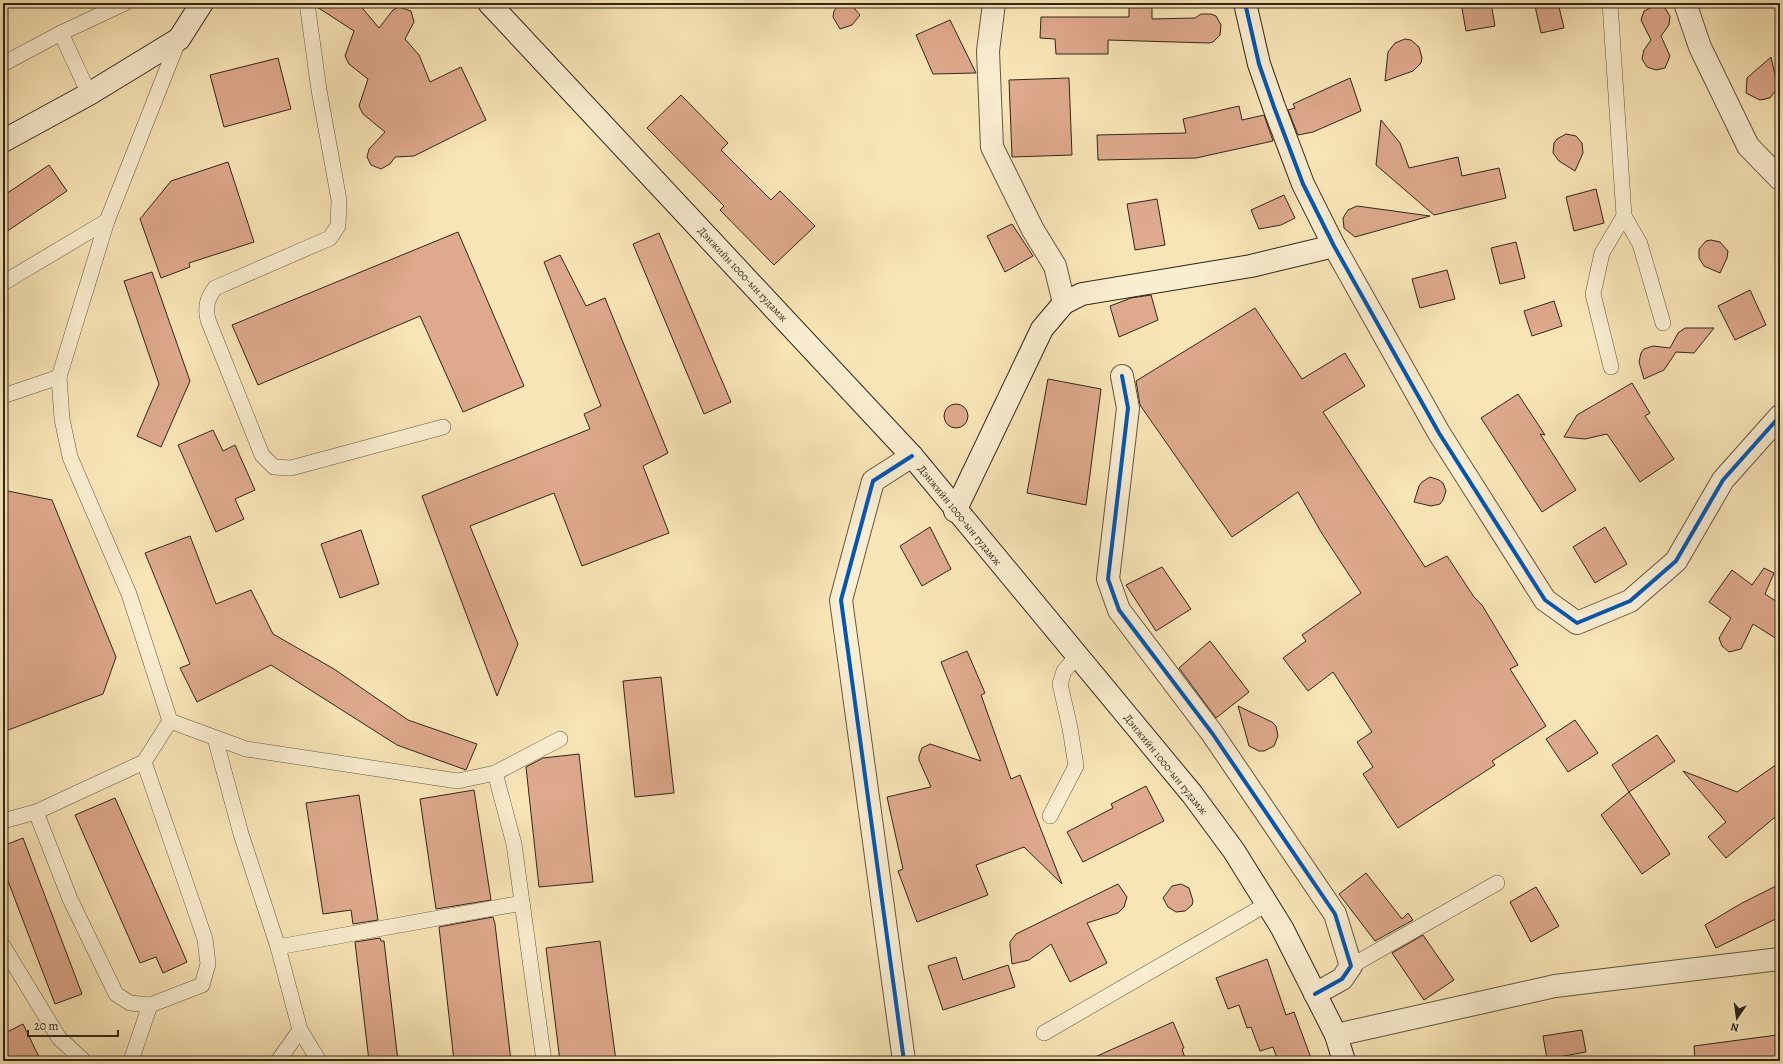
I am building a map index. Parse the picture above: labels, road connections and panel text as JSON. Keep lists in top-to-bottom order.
{
  "streets": {
    "street": ["Дэнжийн 1000-ын гудамж"]
  },
  "scale_bar": "20 m",
  "north": "bottom"
}
